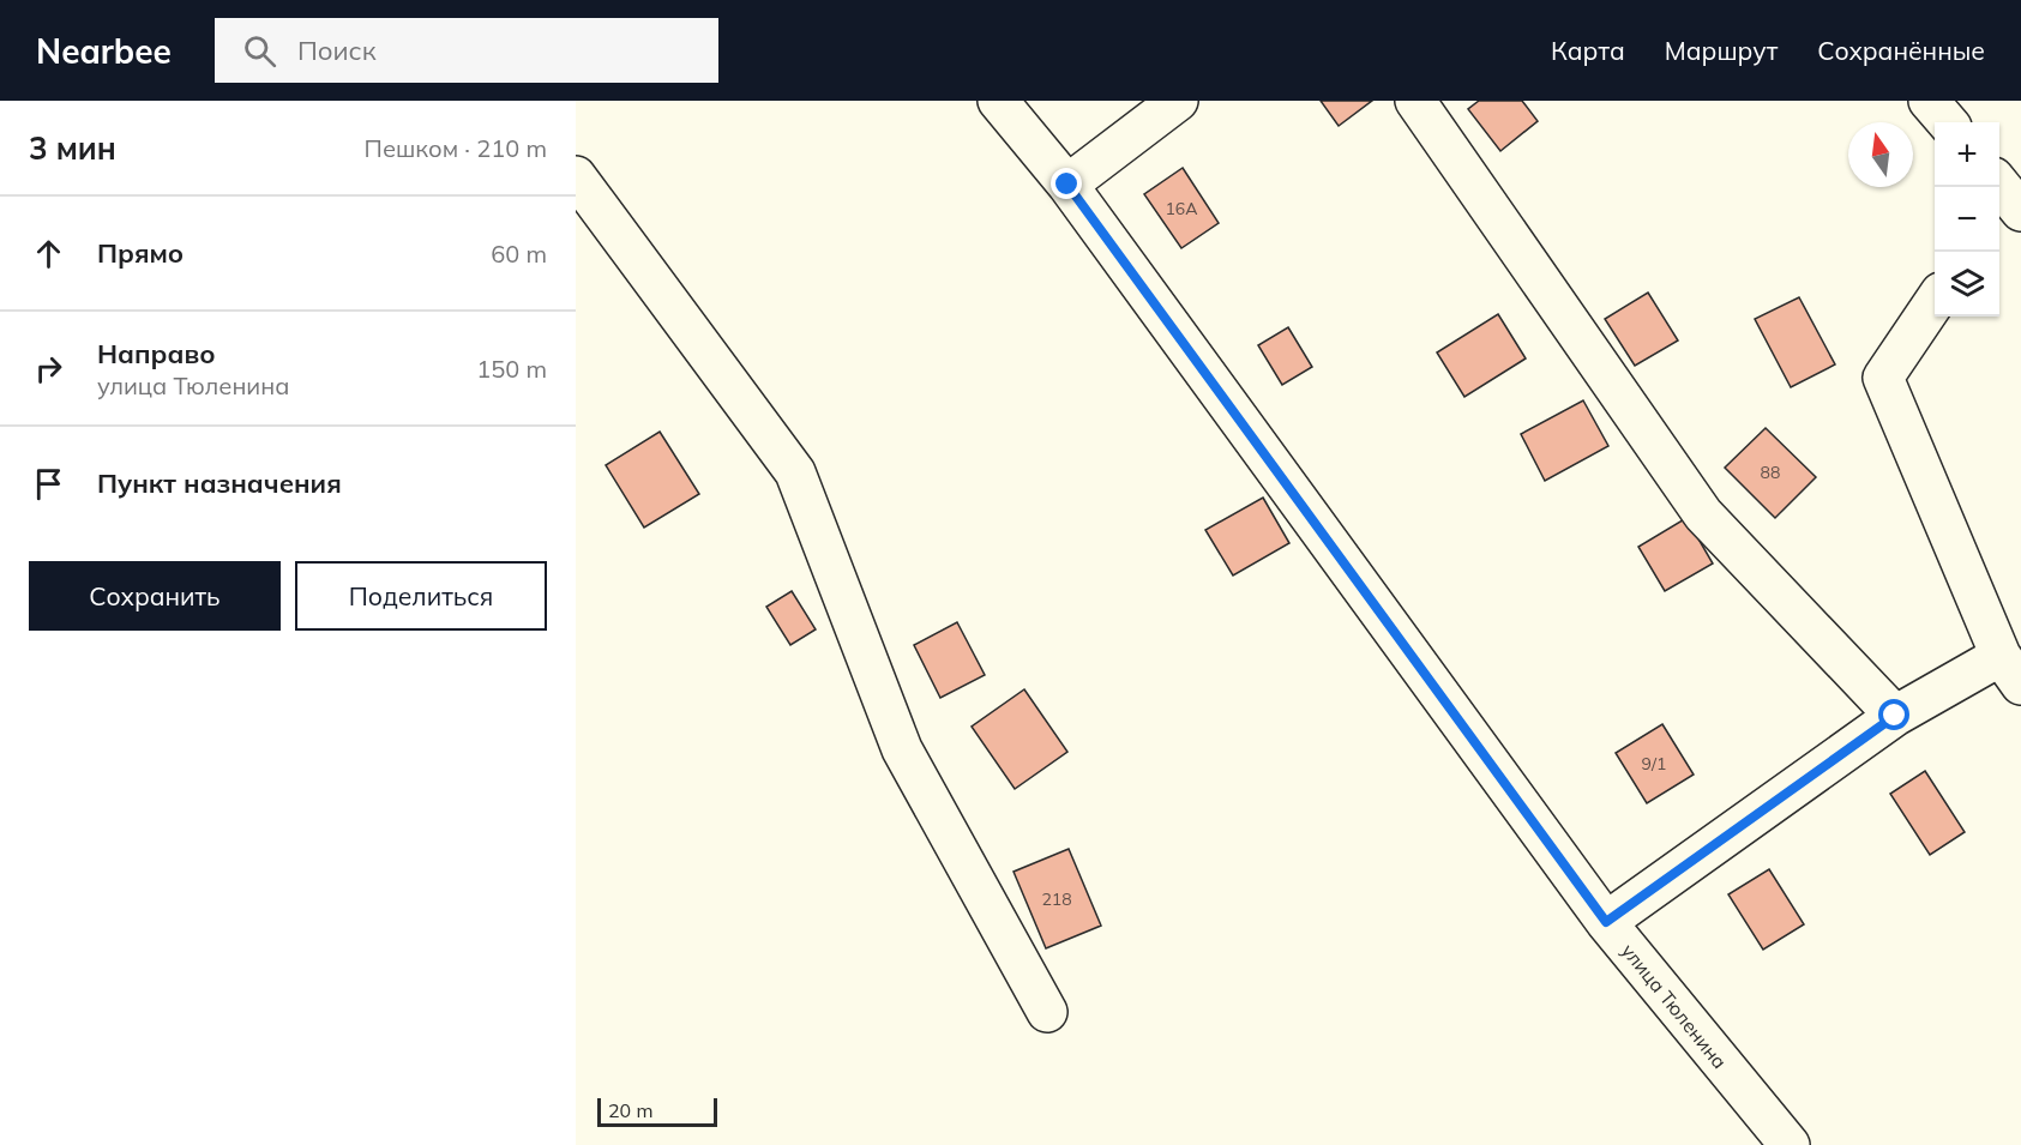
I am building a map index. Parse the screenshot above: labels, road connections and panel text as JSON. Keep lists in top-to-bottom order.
{
  "streets": {
    "street": ["улица Тюленина"]
  },
  "house_numbers": [
    "16А",
    "88",
    "9/1",
    "218"
  ],
  "scale_bar": "20 m",
  "north": "top",
  "page": {
    "header": "Nearbee",
    "search": "Поиск",
    "nav": ["Карта", "Маршрут", "Сохранённые"],
    "heading": ["3 мин", "Пешком · 210 m"],
    "map_buttons": ["+", "−"],
    "list": [
      ["Прямо", "60 m"],
      ["Направо", "улица Тюленина", "150 m"],
      "Пункт назначения"
    ],
    "buttons": ["Сохранить", "Поделиться"],
    "scale": "20 m"
  }
}
